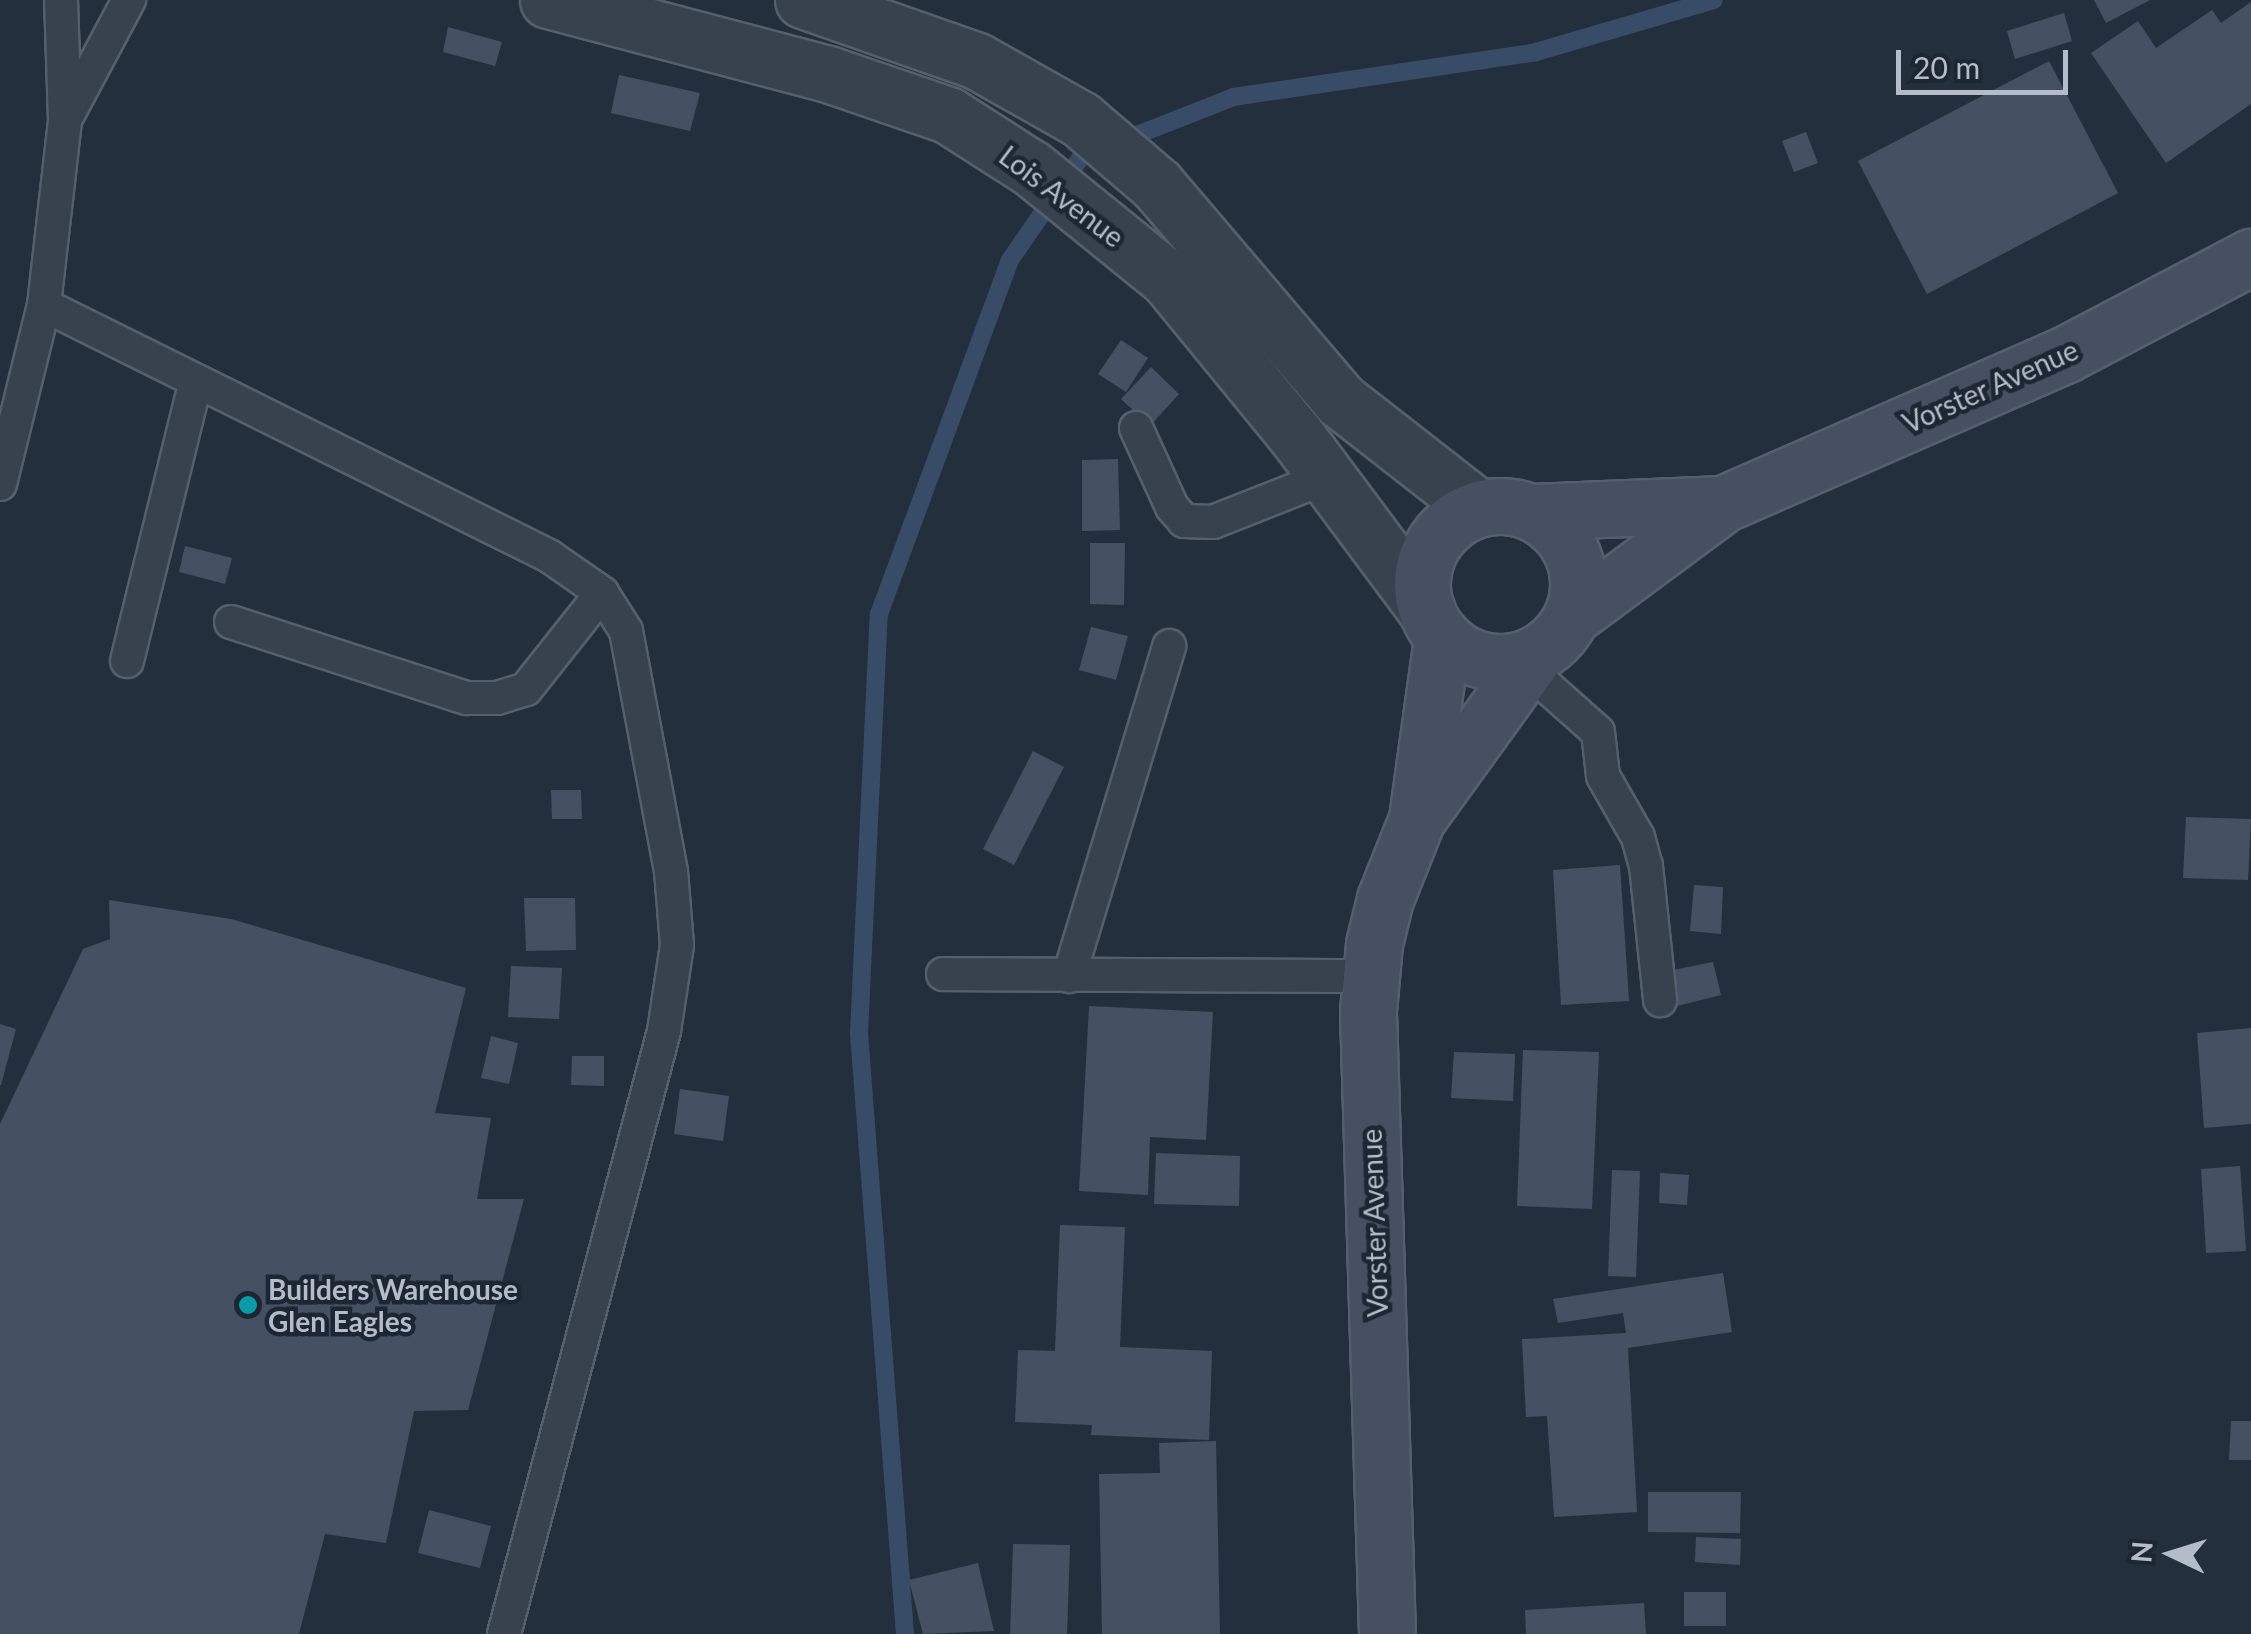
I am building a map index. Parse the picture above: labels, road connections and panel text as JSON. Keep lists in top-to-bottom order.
{
  "streets": {
    "main road": ["Vorster Avenue"],
    "street": ["Lois Avenue"]
  },
  "crossings": [
    ["Lois Avenue", "Vorster Avenue"]
  ],
  "places": ["Builders Warehouse Glen Eagles"],
  "scale_bar": "20 m",
  "north": "left"
}
